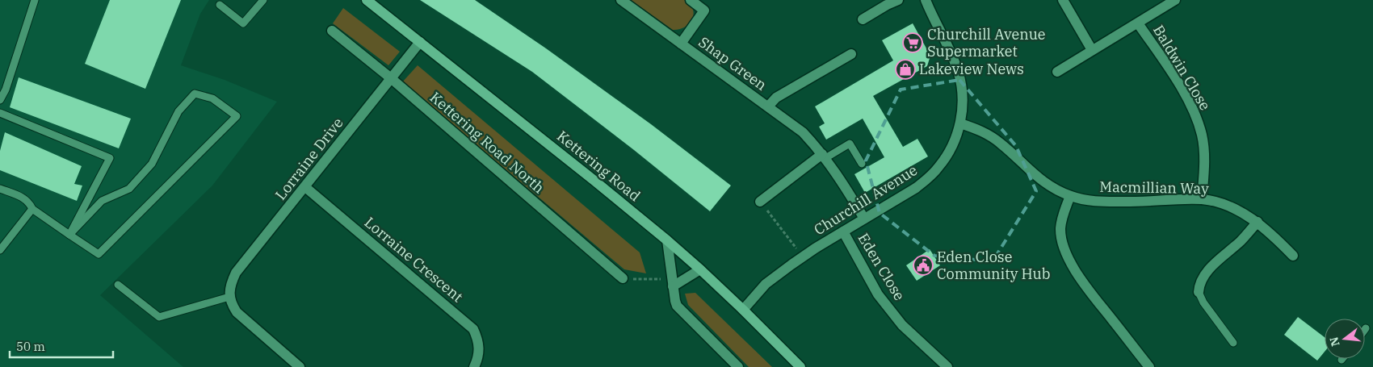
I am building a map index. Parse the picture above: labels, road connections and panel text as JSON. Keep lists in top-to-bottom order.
{
  "streets": {
    "main road": ["Kettering Road"],
    "street": [
      "Shap Green",
      "Baldwin Close",
      "Kettering Road North",
      "Lorraine Drive",
      "Macmillian Way",
      "Churchill Avenue",
      "Lorraine Crescent",
      "Eden Close"
    ]
  },
  "crossings": [
    ["Shap Green", "Churchill Avenue"],
    ["Baldwin Close", "Macmillian Way"],
    ["Kettering Road North", "Lorraine Drive"],
    ["Lorraine Drive", "Kettering Road"],
    ["Lorraine Drive", "Lorraine Crescent"],
    ["Kettering Road", "Churchill Avenue"],
    ["Macmillian Way", "Churchill Avenue"],
    ["Churchill Avenue", "Eden Close"]
  ],
  "places": {
    "supermarket": ["Churchill Avenue Supermarket"],
    "shop": ["Lakeview News"],
    "public building": ["Eden Close Community Hub"]
  },
  "scale_bar": "50 m",
  "north": "left"
}
